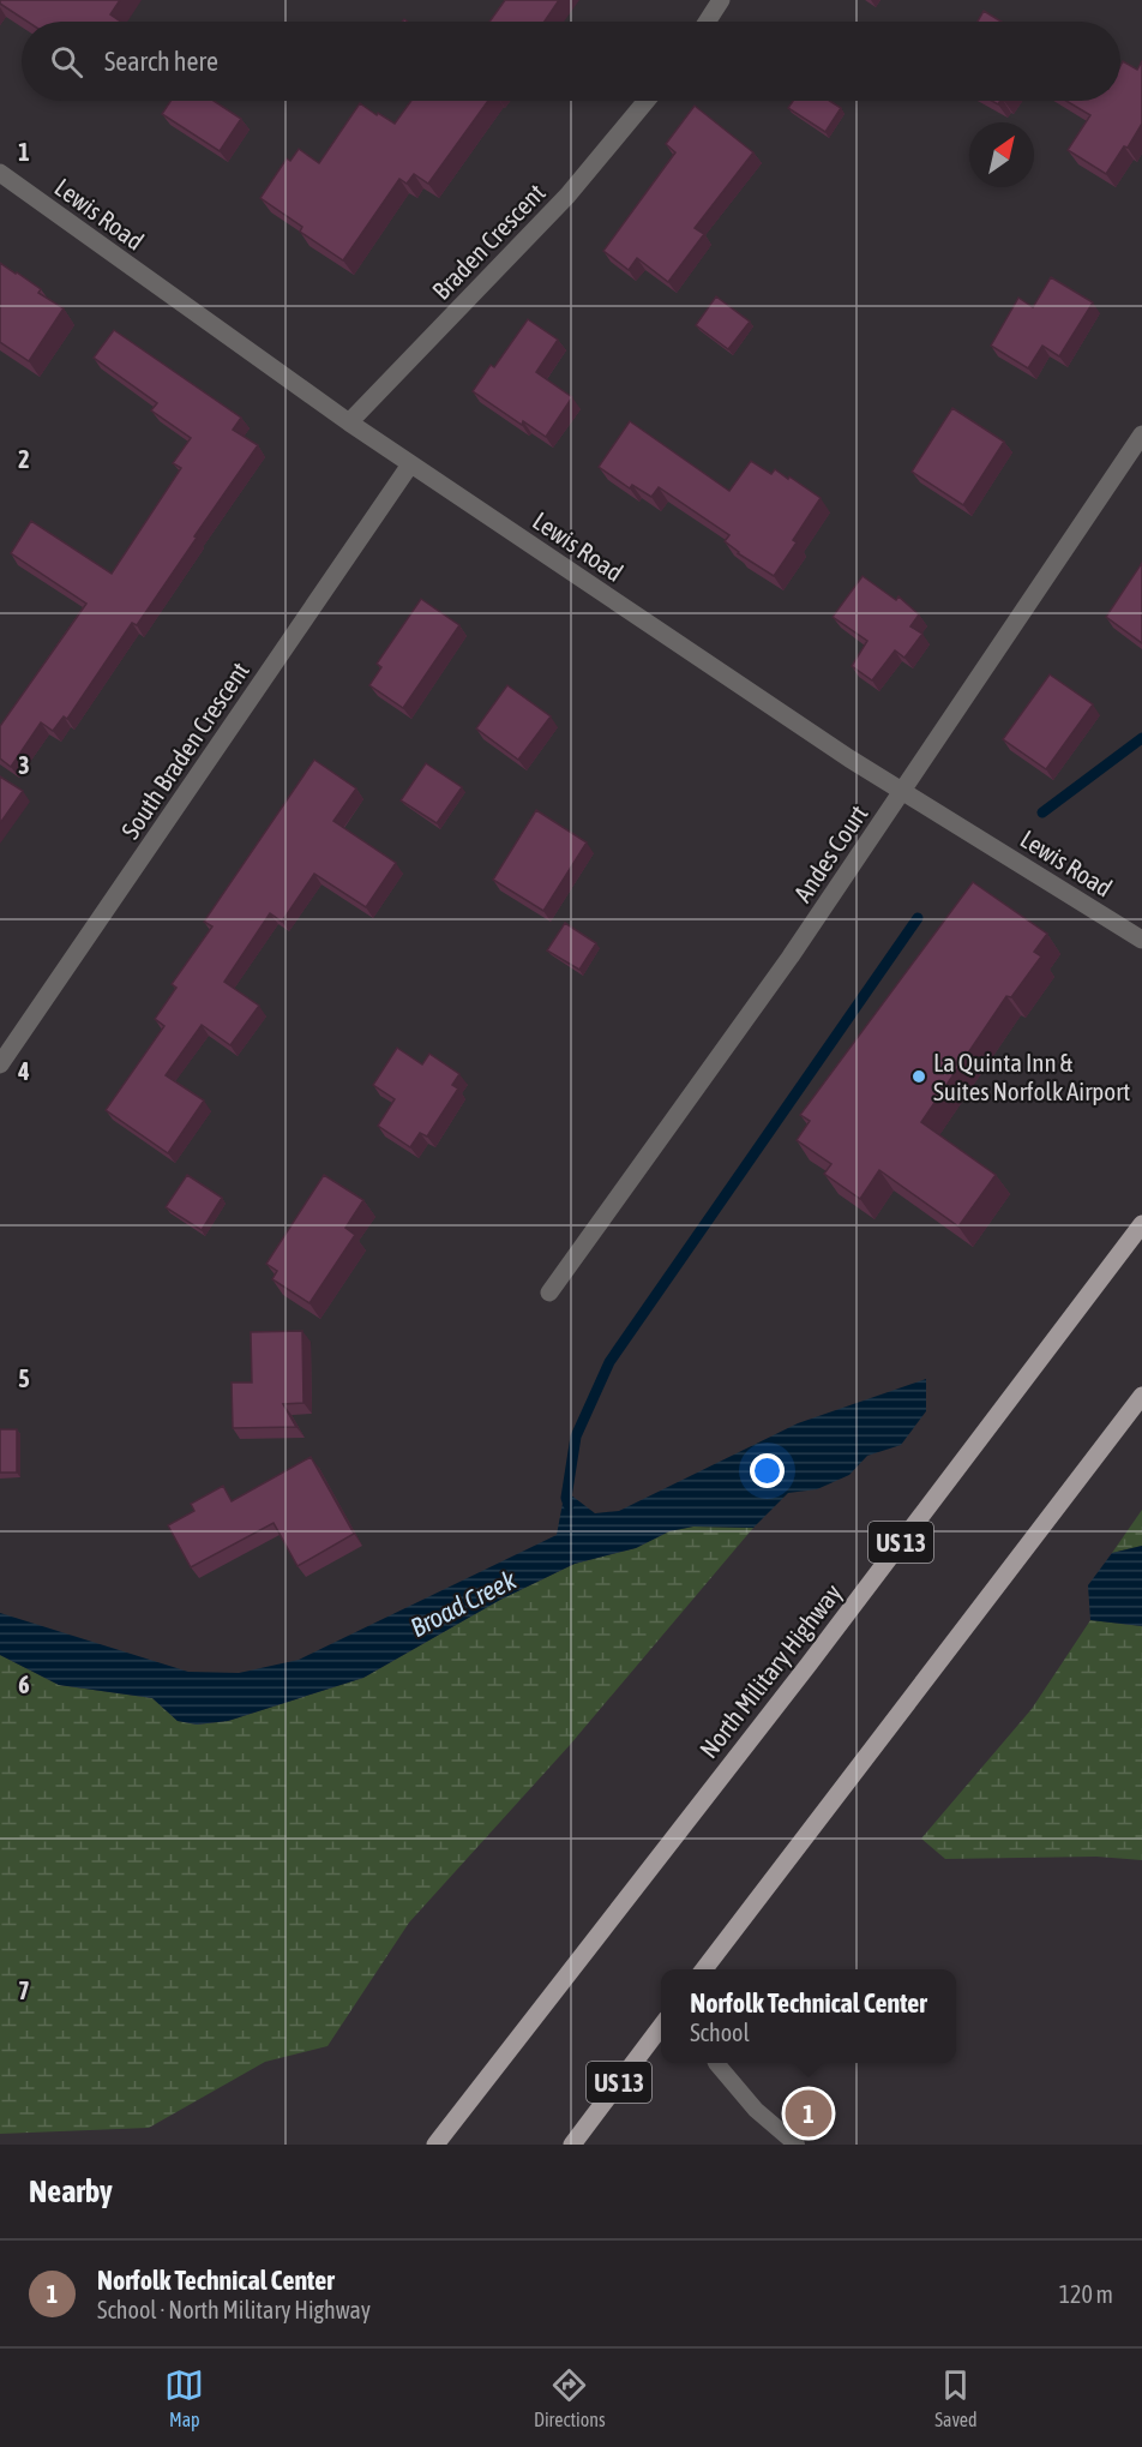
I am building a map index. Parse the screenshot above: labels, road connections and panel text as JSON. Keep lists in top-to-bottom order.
{
  "streets": {
    "main road": ["US 13", "North Military Highway"],
    "street": [
      "Lewis Road",
      "Braden Crescent",
      "South Braden Crescent",
      "Andes Court"
    ]
  },
  "crossings": [
    ["Lewis Road", "Braden Crescent"],
    ["Lewis Road", "South Braden Crescent"],
    ["Lewis Road", "Andes Court"]
  ],
  "water": ["Broad Creek"],
  "places": ["La Quinta Inn & Suites Norfolk Airport"],
  "north": "top right",
  "page": {
    "search": "Search here",
    "popup": ["Norfolk Technical Center", "School"],
    "pins": "1",
    "heading": "Nearby",
    "list": [
      {
        "mark": "1",
        "name": "Norfolk Technical Center",
        "note": "School · North Military Highway",
        "value": "120 m"
      }
    ],
    "nav": ["Map", "Directions", "Saved"]
  },
  "grid": {
    "rows": [
      "1",
      "2",
      "3",
      "4",
      "5",
      "6",
      "7"
    ]
  }
}
